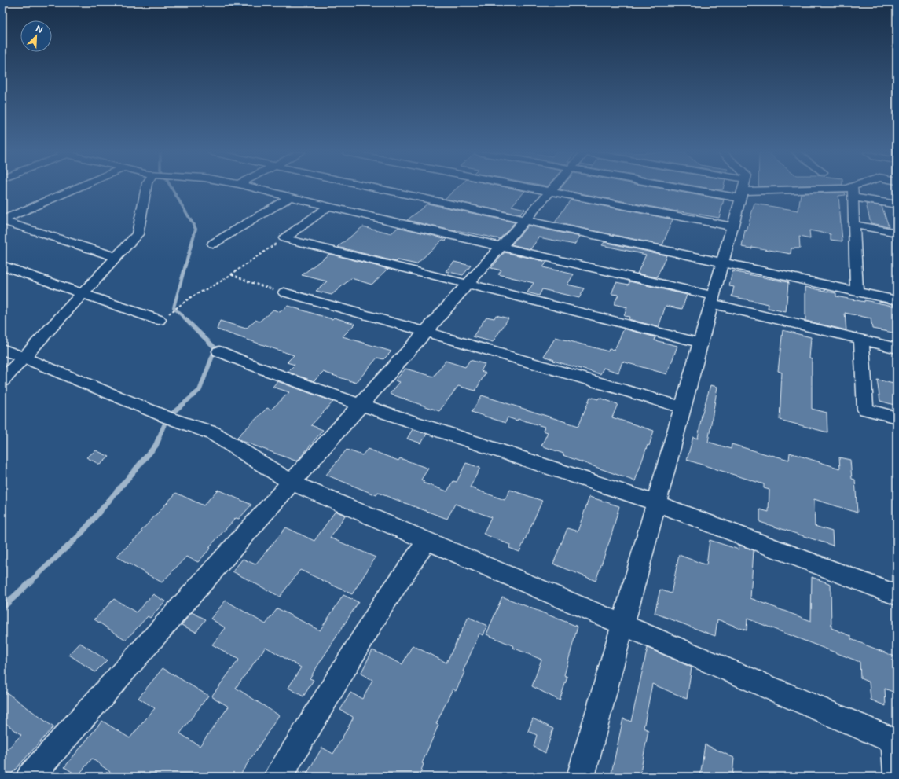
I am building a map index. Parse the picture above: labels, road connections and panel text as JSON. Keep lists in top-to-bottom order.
{
  "north": "top right"
}
